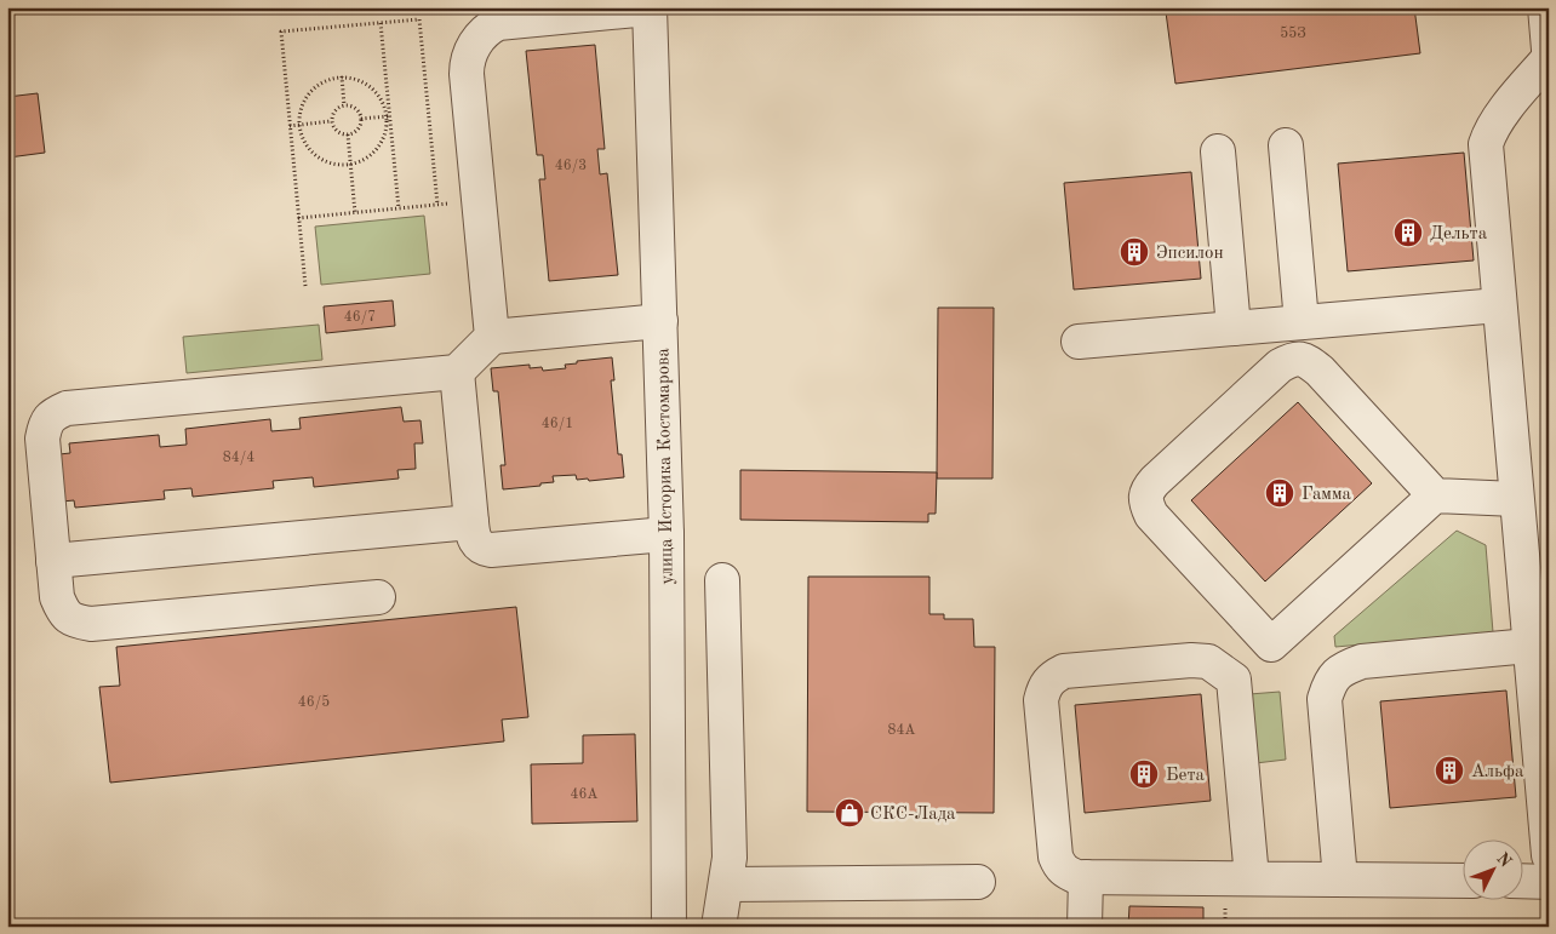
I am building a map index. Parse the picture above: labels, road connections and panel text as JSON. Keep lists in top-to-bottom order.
{
  "streets": {
    "street": ["улица Историка Костомарова"]
  },
  "places": {
    "building": [
      "Дельта",
      "Эпсилон",
      "Гамма",
      "Альфа",
      "Бета"
    ],
    "shop": ["СКС-Лада"]
  },
  "house_numbers": [
    "55З",
    "46/3",
    "46/7",
    "46/1",
    "84/4",
    "46/5",
    "84А",
    "46А"
  ],
  "north": "top right"
}
